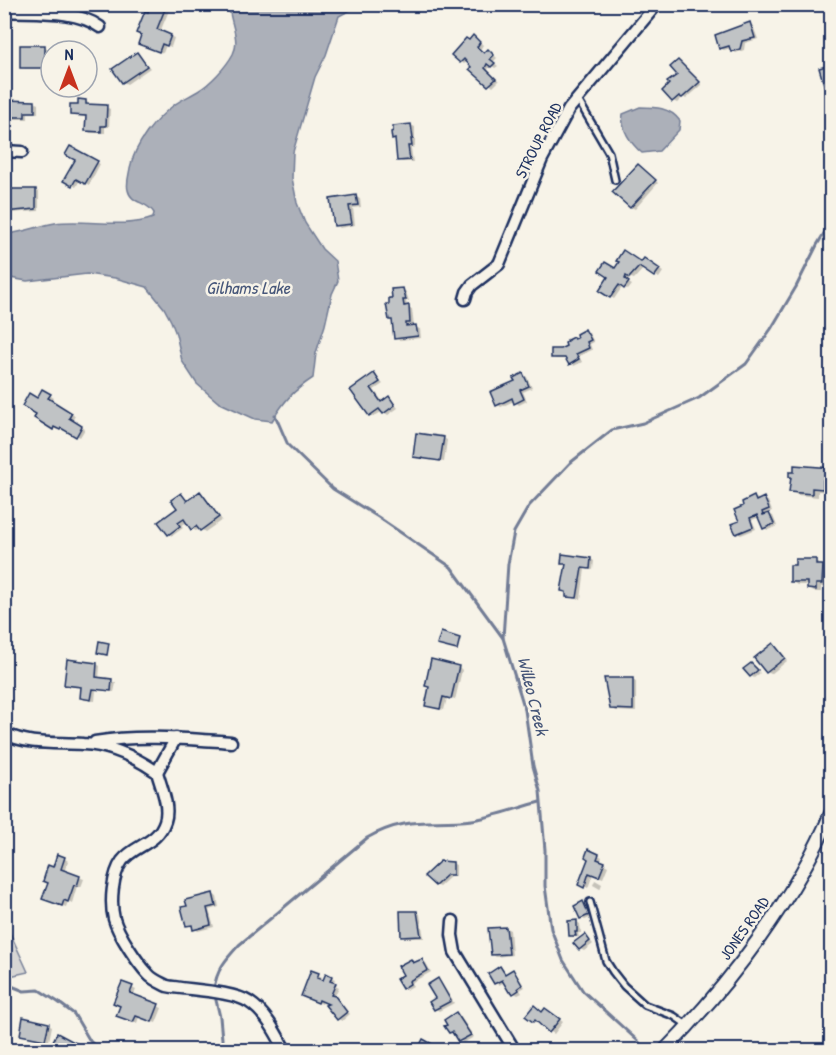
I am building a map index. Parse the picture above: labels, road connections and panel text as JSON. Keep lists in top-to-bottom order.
{
  "streets": {
    "street": ["STROUP ROAD", "JONES ROAD"]
  },
  "water": ["Gilhams Lake", "Willeo Creek"],
  "north": "top"
}
